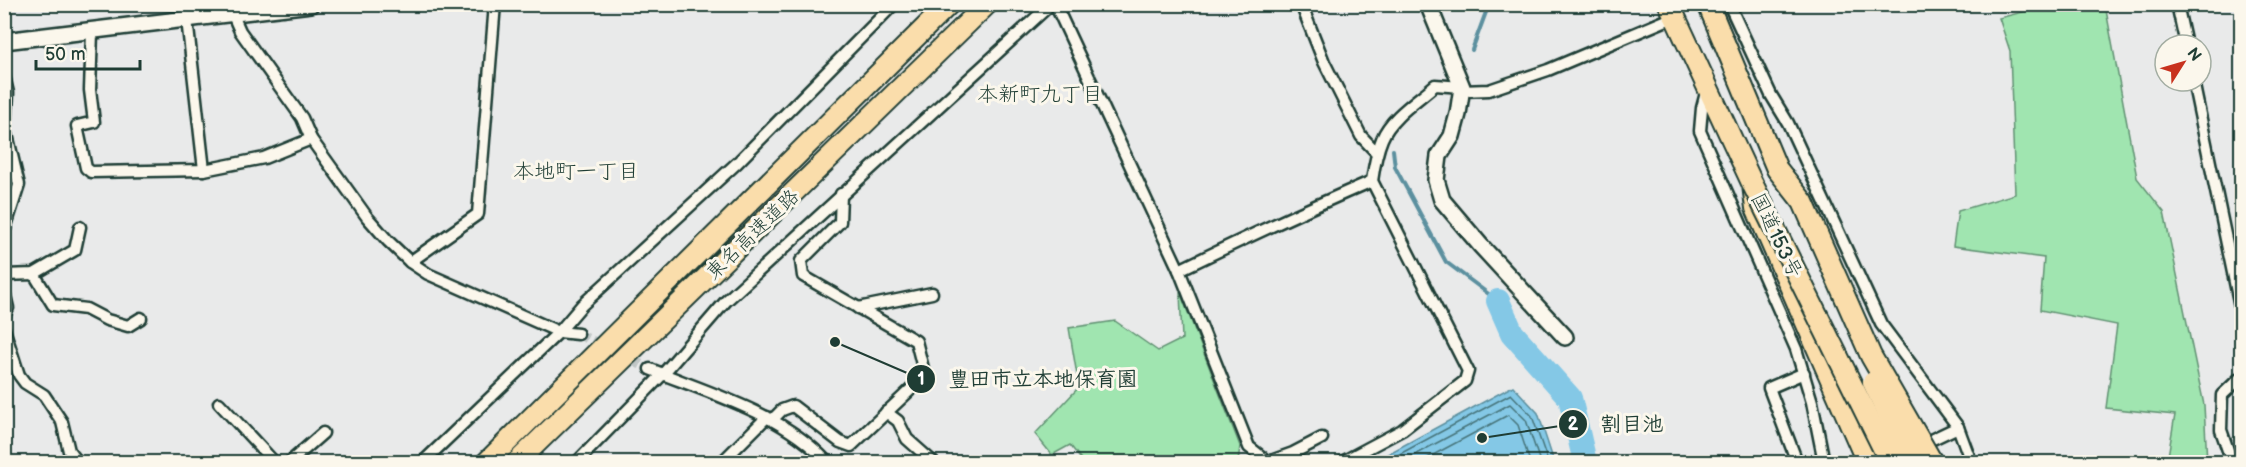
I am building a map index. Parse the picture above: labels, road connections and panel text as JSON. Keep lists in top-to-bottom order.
{
  "streets": {
    "highway": ["東名高速道路", "国道153号"]
  },
  "districts": ["本新町九丁目", "本地町一丁目"],
  "places": ["豊田市立本地保育園", "割目池"],
  "scale_bar": "50 m",
  "north": "top right"
}
